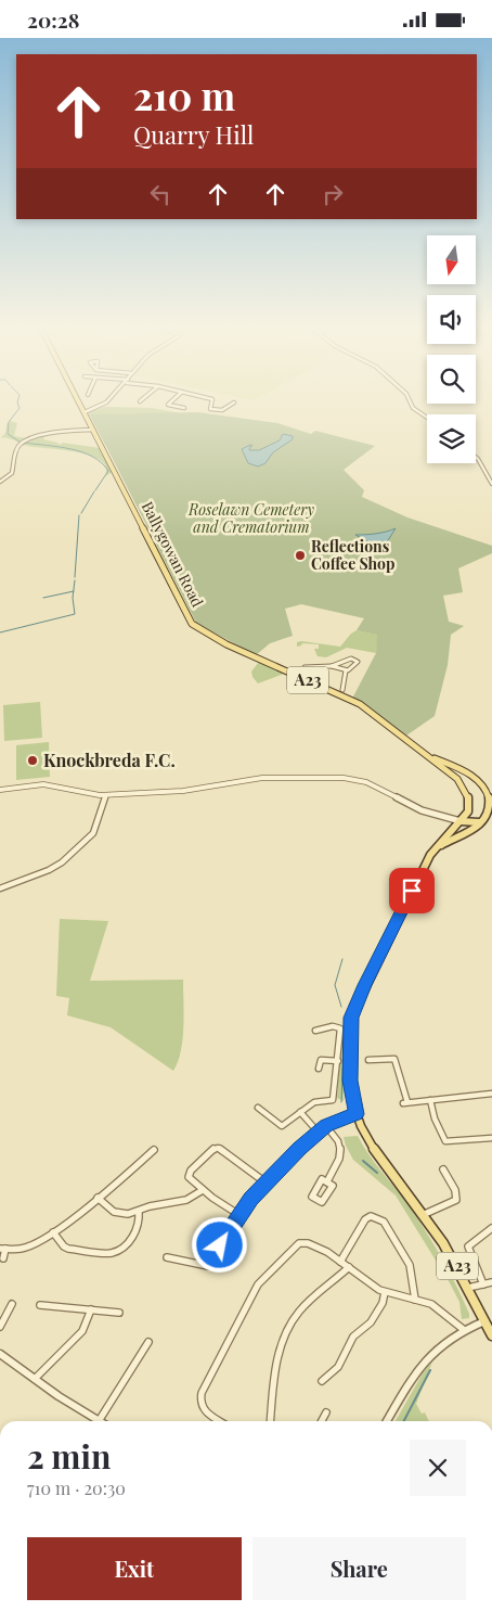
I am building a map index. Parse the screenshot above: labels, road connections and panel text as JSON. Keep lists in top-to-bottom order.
{
  "streets": {
    "main road": ["Ballygowan Road", "A23"]
  },
  "crossings": [
    ["Ballygowan Road", "A23"]
  ],
  "parks": ["Roselawn Cemetery and Crematorium"],
  "places": ["Reflections Coffee Shop", "Knockbreda F.C."],
  "north": "bottom",
  "page": {
    "status": "20:28",
    "turn": ["210 m", "Quarry Hill"],
    "heading": ["2 min", "710 m · 20:30"],
    "buttons": ["Exit", "Share"]
  }
}
